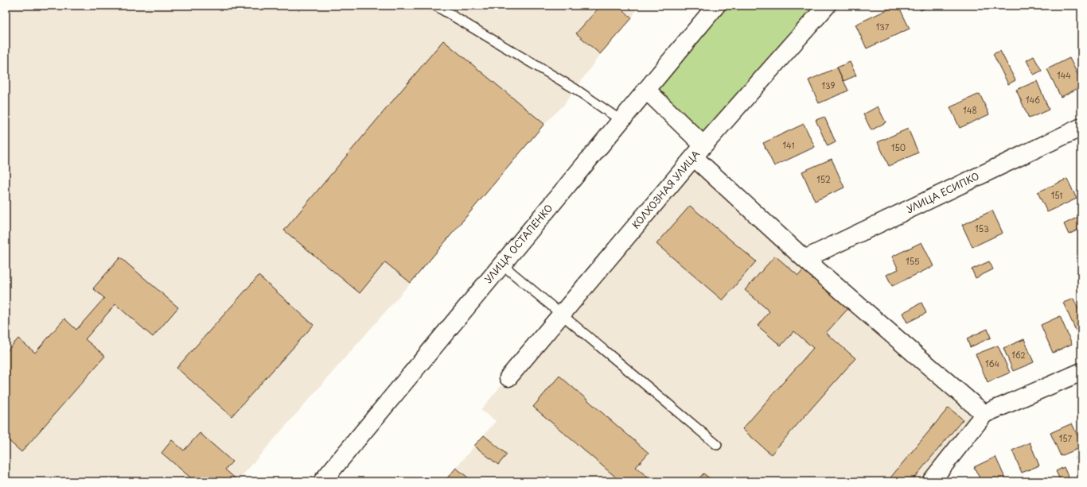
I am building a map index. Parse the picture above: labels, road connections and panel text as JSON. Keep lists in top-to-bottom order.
{
  "streets": {
    "street": ["КОЛХОЗНАЯ УЛИЦА", "УЛИЦА ЕСИПКО", "УЛИЦА ОСТАПЕНКО"]
  },
  "house_numbers": [
    "137",
    "144",
    "139",
    "146",
    "148",
    "141",
    "150",
    "152",
    "151",
    "153",
    "155",
    "162",
    "164",
    "157"
  ]
}
